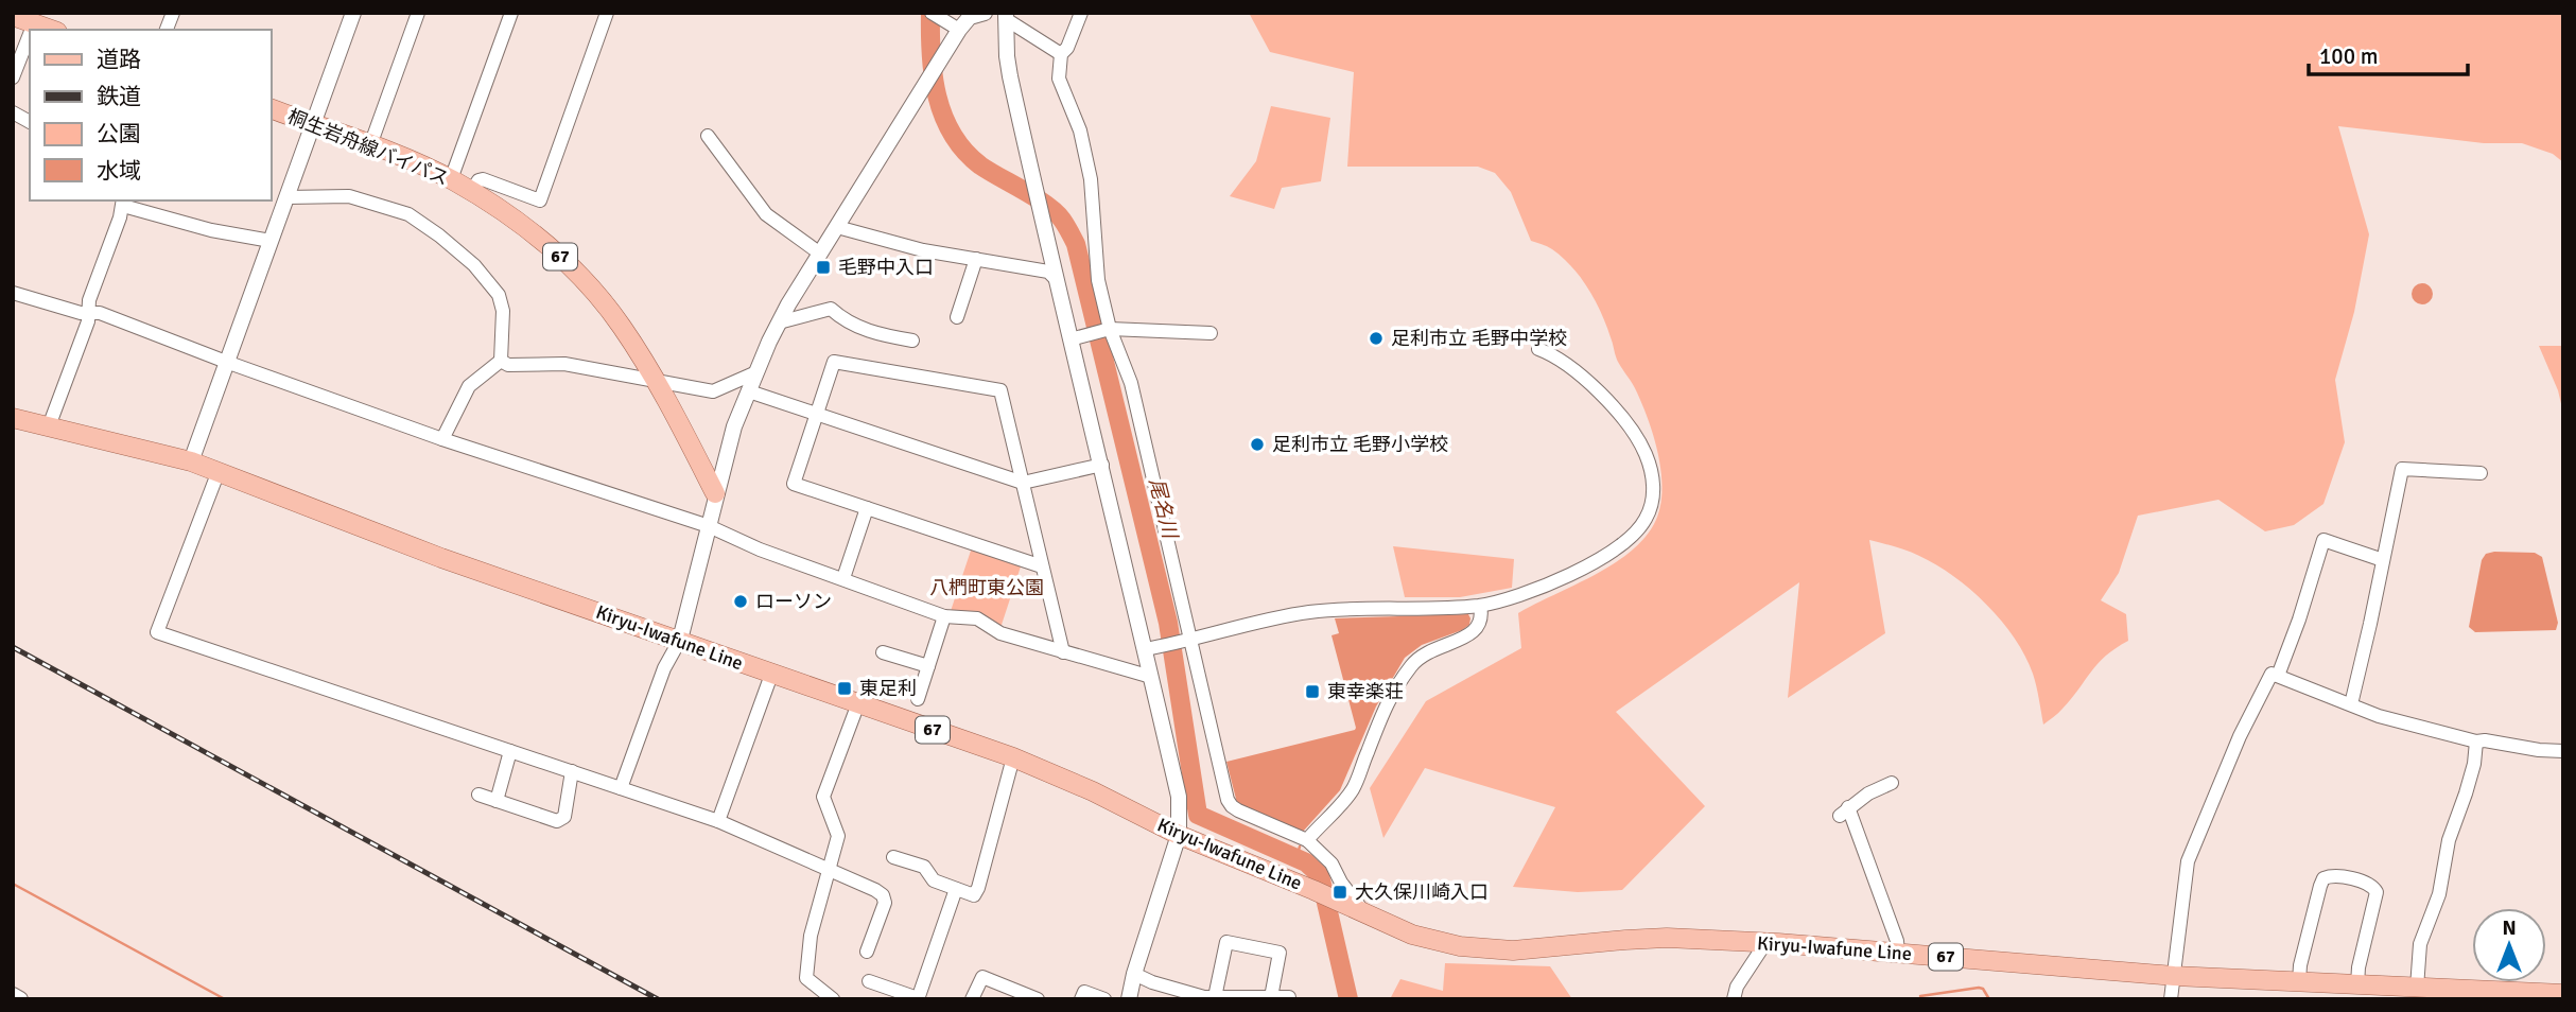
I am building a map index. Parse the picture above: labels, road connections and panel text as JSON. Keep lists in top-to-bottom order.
{
  "streets": {
    "main road": ["桐生岩舟線バイパス", "67", "Kiryu-Iwafune Line"]
  },
  "water": ["尾名川"],
  "parks": ["八椚町東公園"],
  "places": {
    "transit": [
      "毛野中入口",
      "東足利",
      "東幸楽荘",
      "大久保川崎入口"
    ],
    "other": ["足利市立 毛野中学校", "足利市立 毛野小学校", "ローソン"]
  },
  "legend": [
    "道路",
    "鉄道",
    "公園",
    "水域"
  ],
  "scale_bar": "100 m",
  "north": "top"
}
